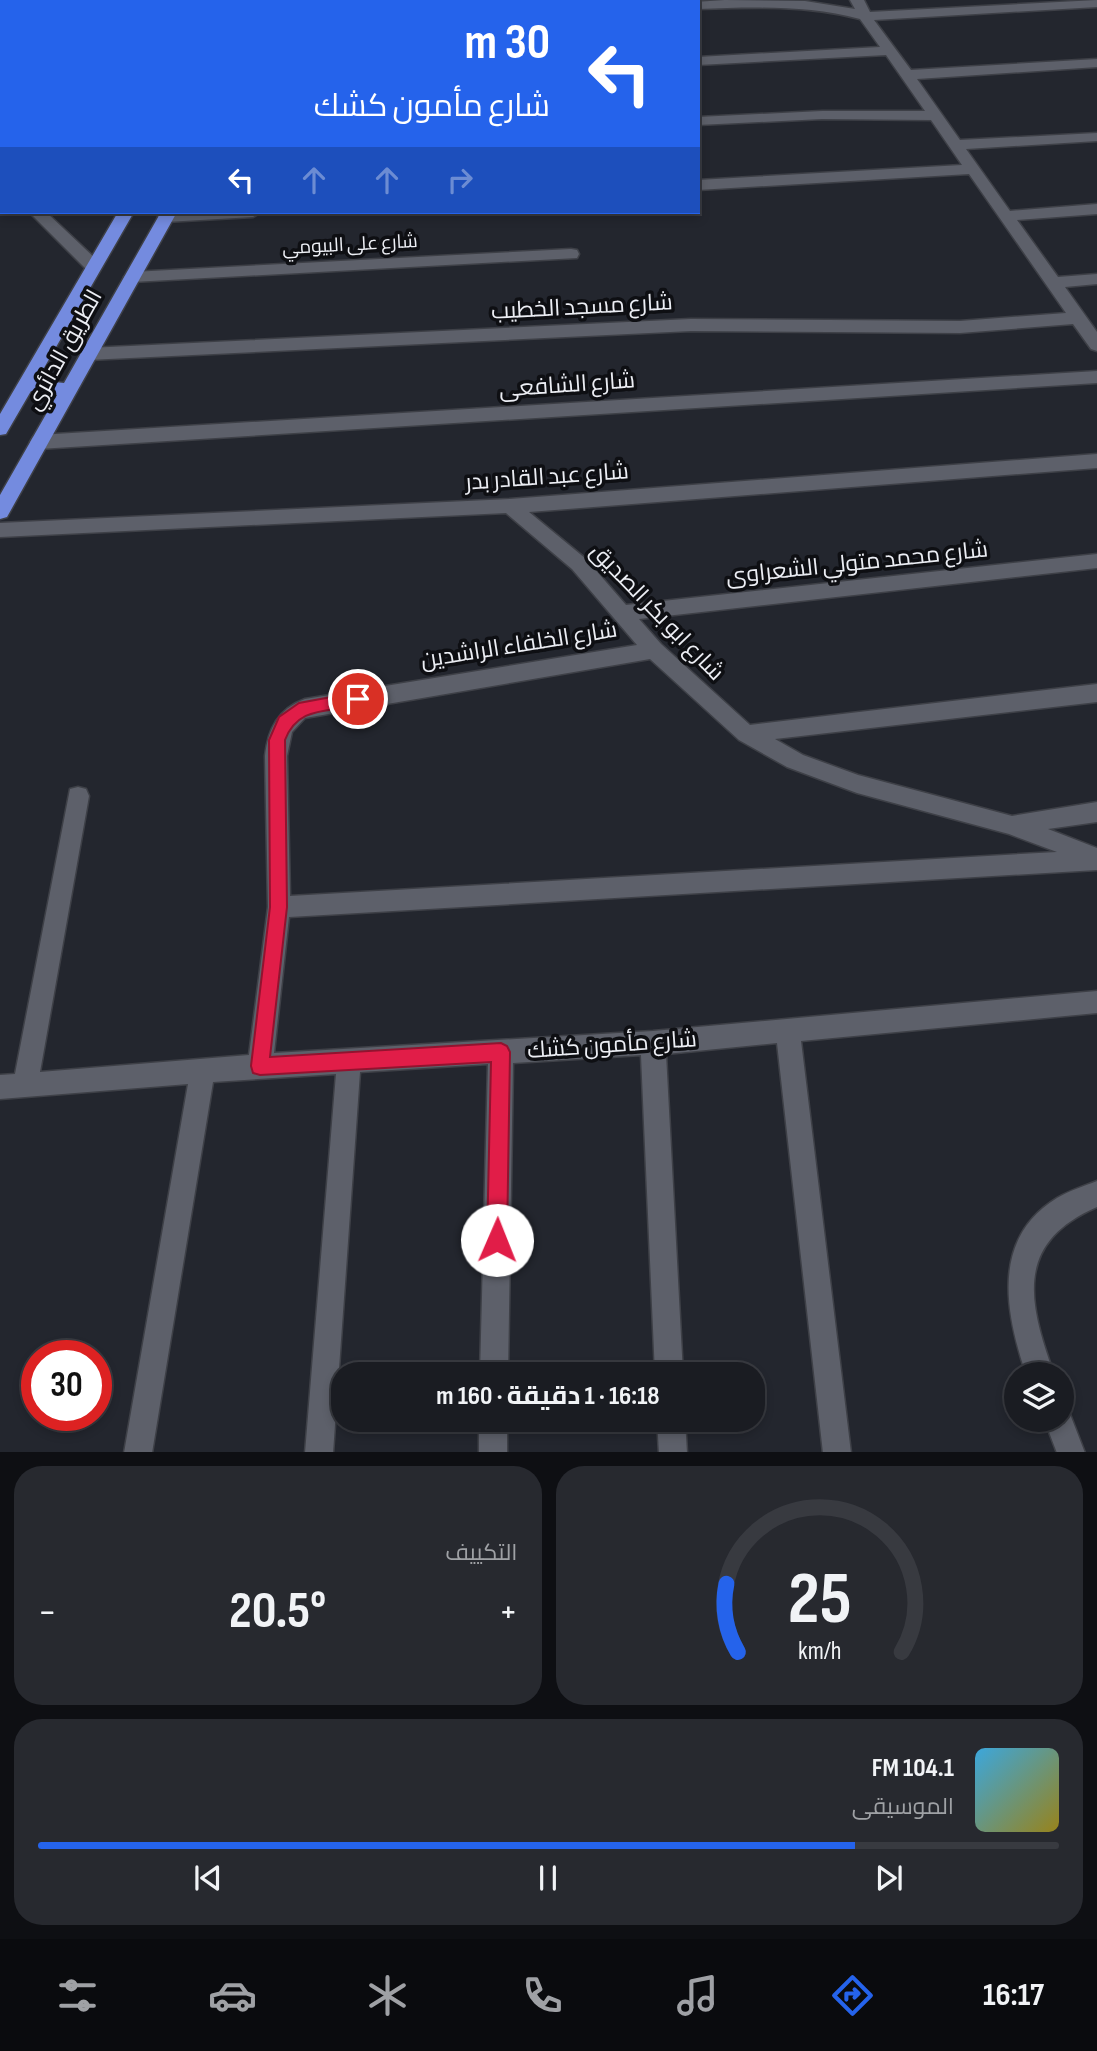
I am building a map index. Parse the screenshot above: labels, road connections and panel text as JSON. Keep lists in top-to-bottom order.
{
  "streets": {
    "highway": ["الطريق الدائري"],
    "street": [
      "شارع على البيومي",
      "شارع مسجد الخطيب",
      "شارع الشافعى",
      "شارع عبد القادر بدر",
      "شارع محمد متولي الشعراوى",
      "شارع ابو بكر الصديق",
      "شارع الخلفاء الراشدين",
      "شارع مأمون كشك"
    ]
  },
  "crossings": [
    ["شارع على البيومي", "الطريق الدائري"],
    ["شارع مسجد الخطيب", "الطريق الدائري"],
    ["الطريق الدائري", "شارع الشافعى"],
    ["شارع عبد القادر بدر", "شارع ابو بكر الصديق"],
    ["شارع محمد متولي الشعراوى", "شارع ابو بكر الصديق"],
    ["شارع ابو بكر الصديق", "شارع الخلفاء الراشدين"],
    ["شارع الخلفاء الراشدين", "شارع مأمون كشك"]
  ],
  "page": {
    "turn": ["30 m", "شارع مأمون كشك"],
    "limit": "30",
    "trip": "16:18 · 1 دقيقة · 160 m",
    "tile": "التكييف",
    "heat": ["−", "20.5°", "+"],
    "song": ["104.1 FM", "الموسيقى"],
    "tabs": "16:17",
    "gauge": ["25", "km/h"]
  }
}
